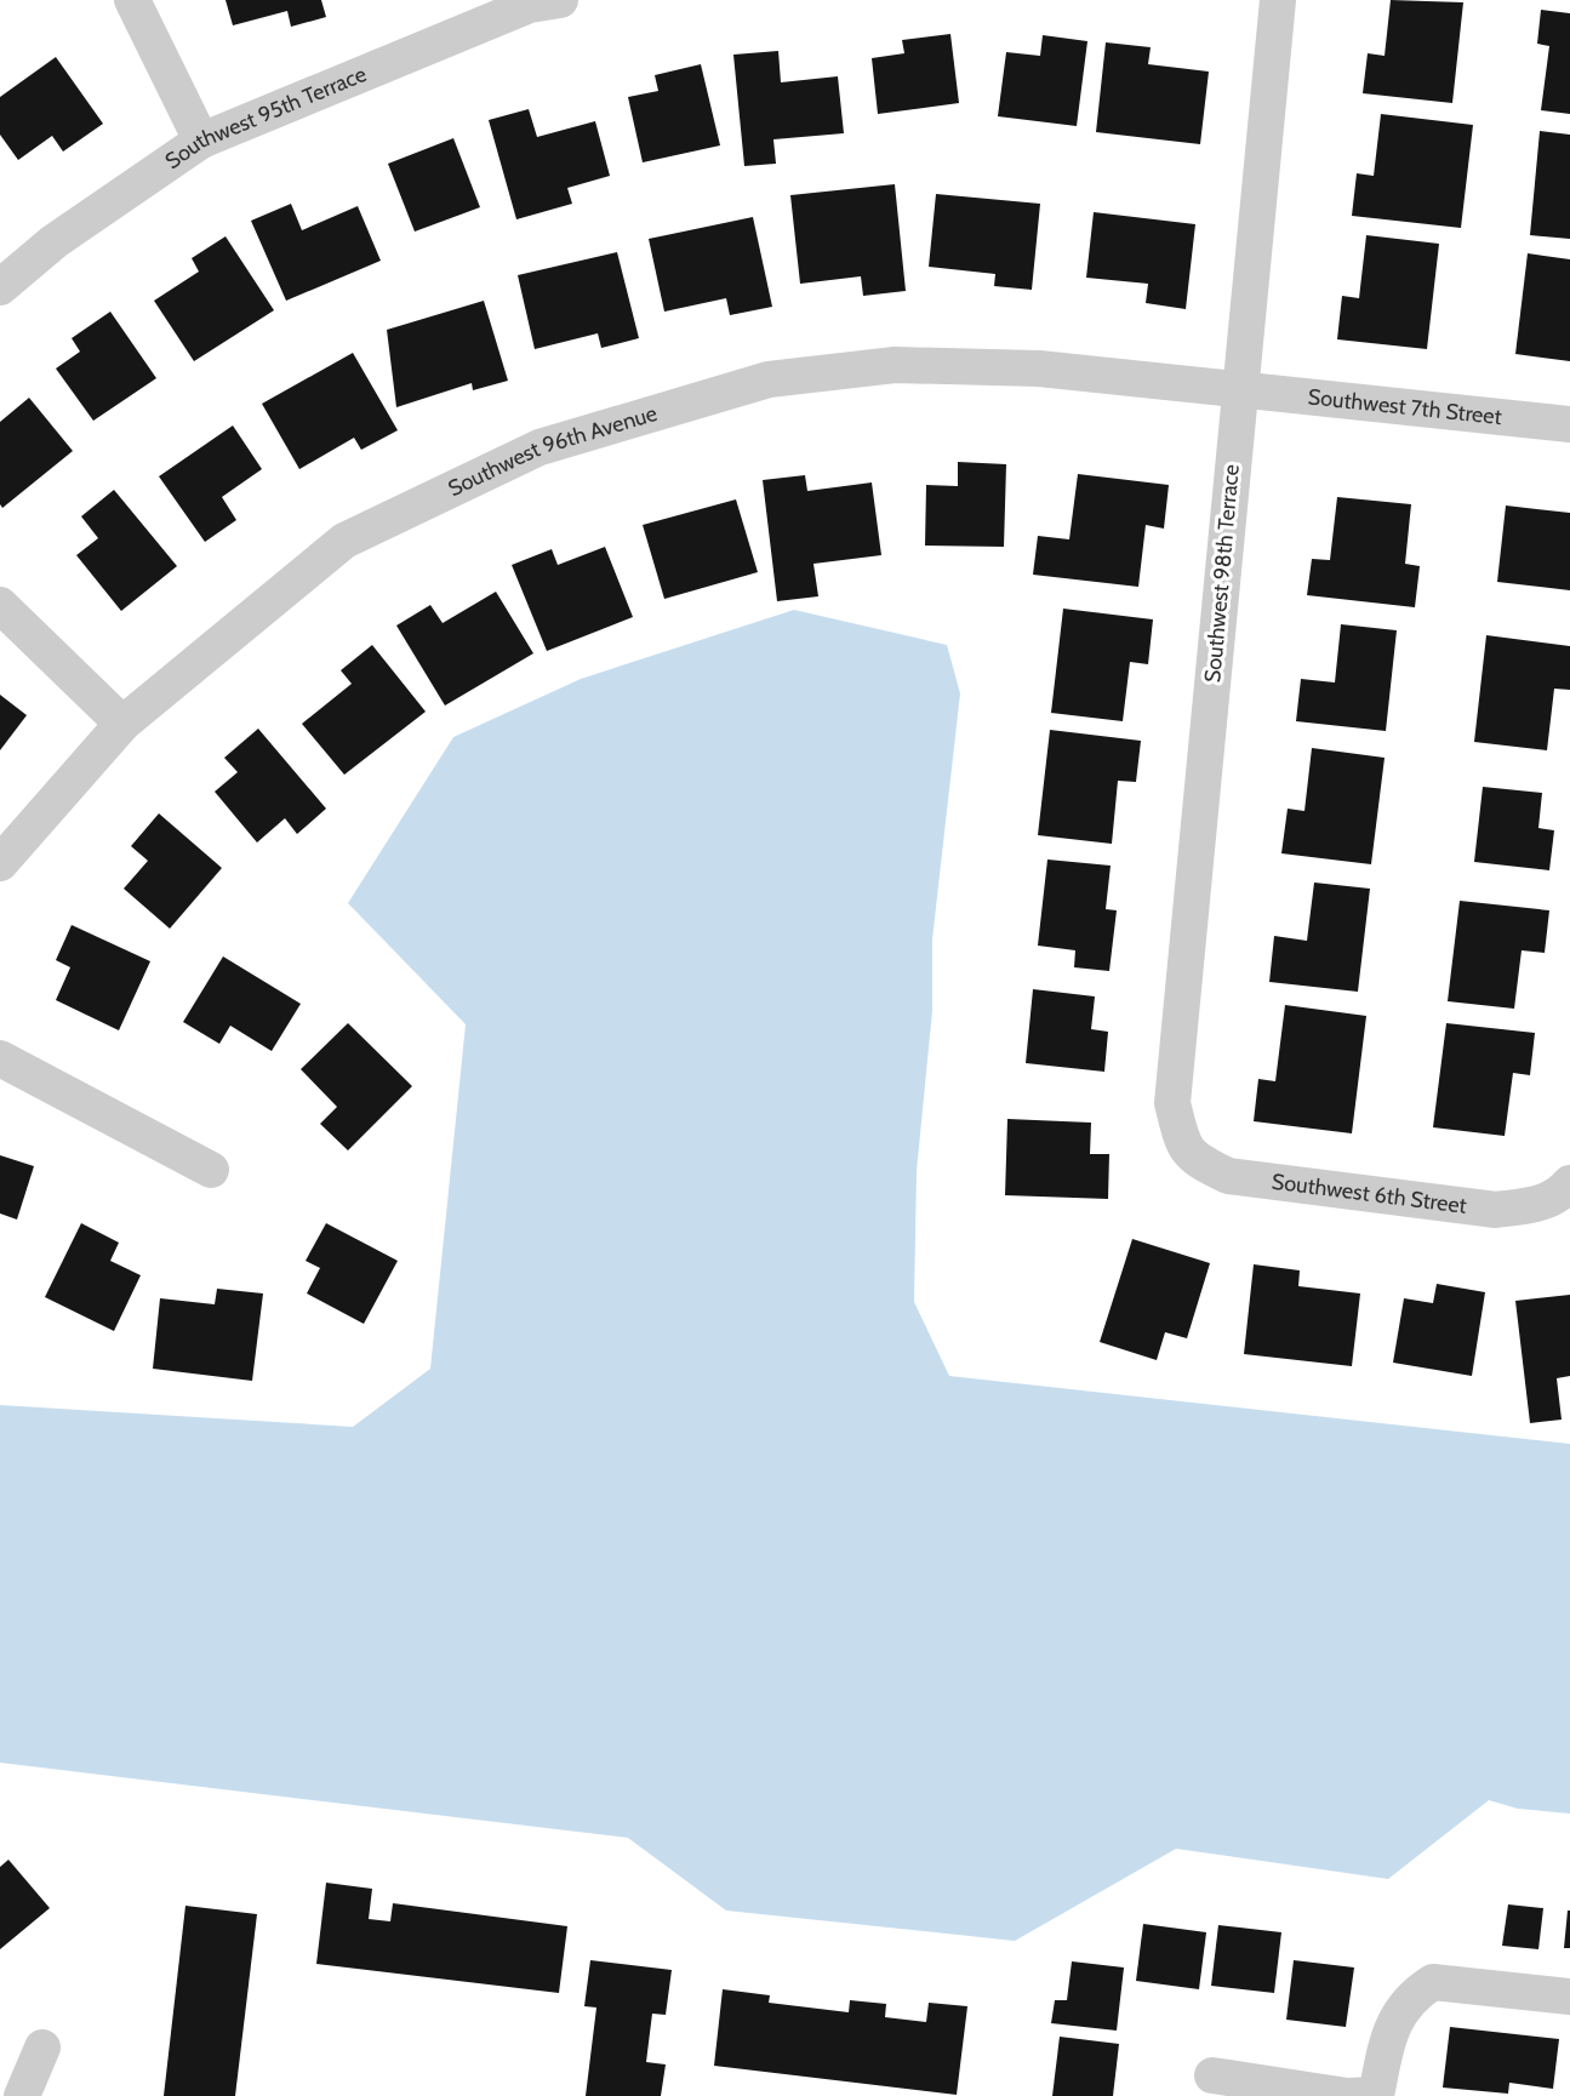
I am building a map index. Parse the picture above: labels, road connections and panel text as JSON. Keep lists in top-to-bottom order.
{
  "streets": {
    "street": [
      "Southwest 95th Terrace",
      "Southwest 7th Street",
      "Southwest 96th Avenue",
      "Southwest 98th Terrace",
      "Southwest 6th Street"
    ]
  },
  "crossings": [
    ["Southwest 7th Street", "Southwest 96th Avenue"],
    ["Southwest 7th Street", "Southwest 98th Terrace"],
    ["Southwest 96th Avenue", "Southwest 98th Terrace"],
    ["Southwest 98th Terrace", "Southwest 6th Street"]
  ]
}
